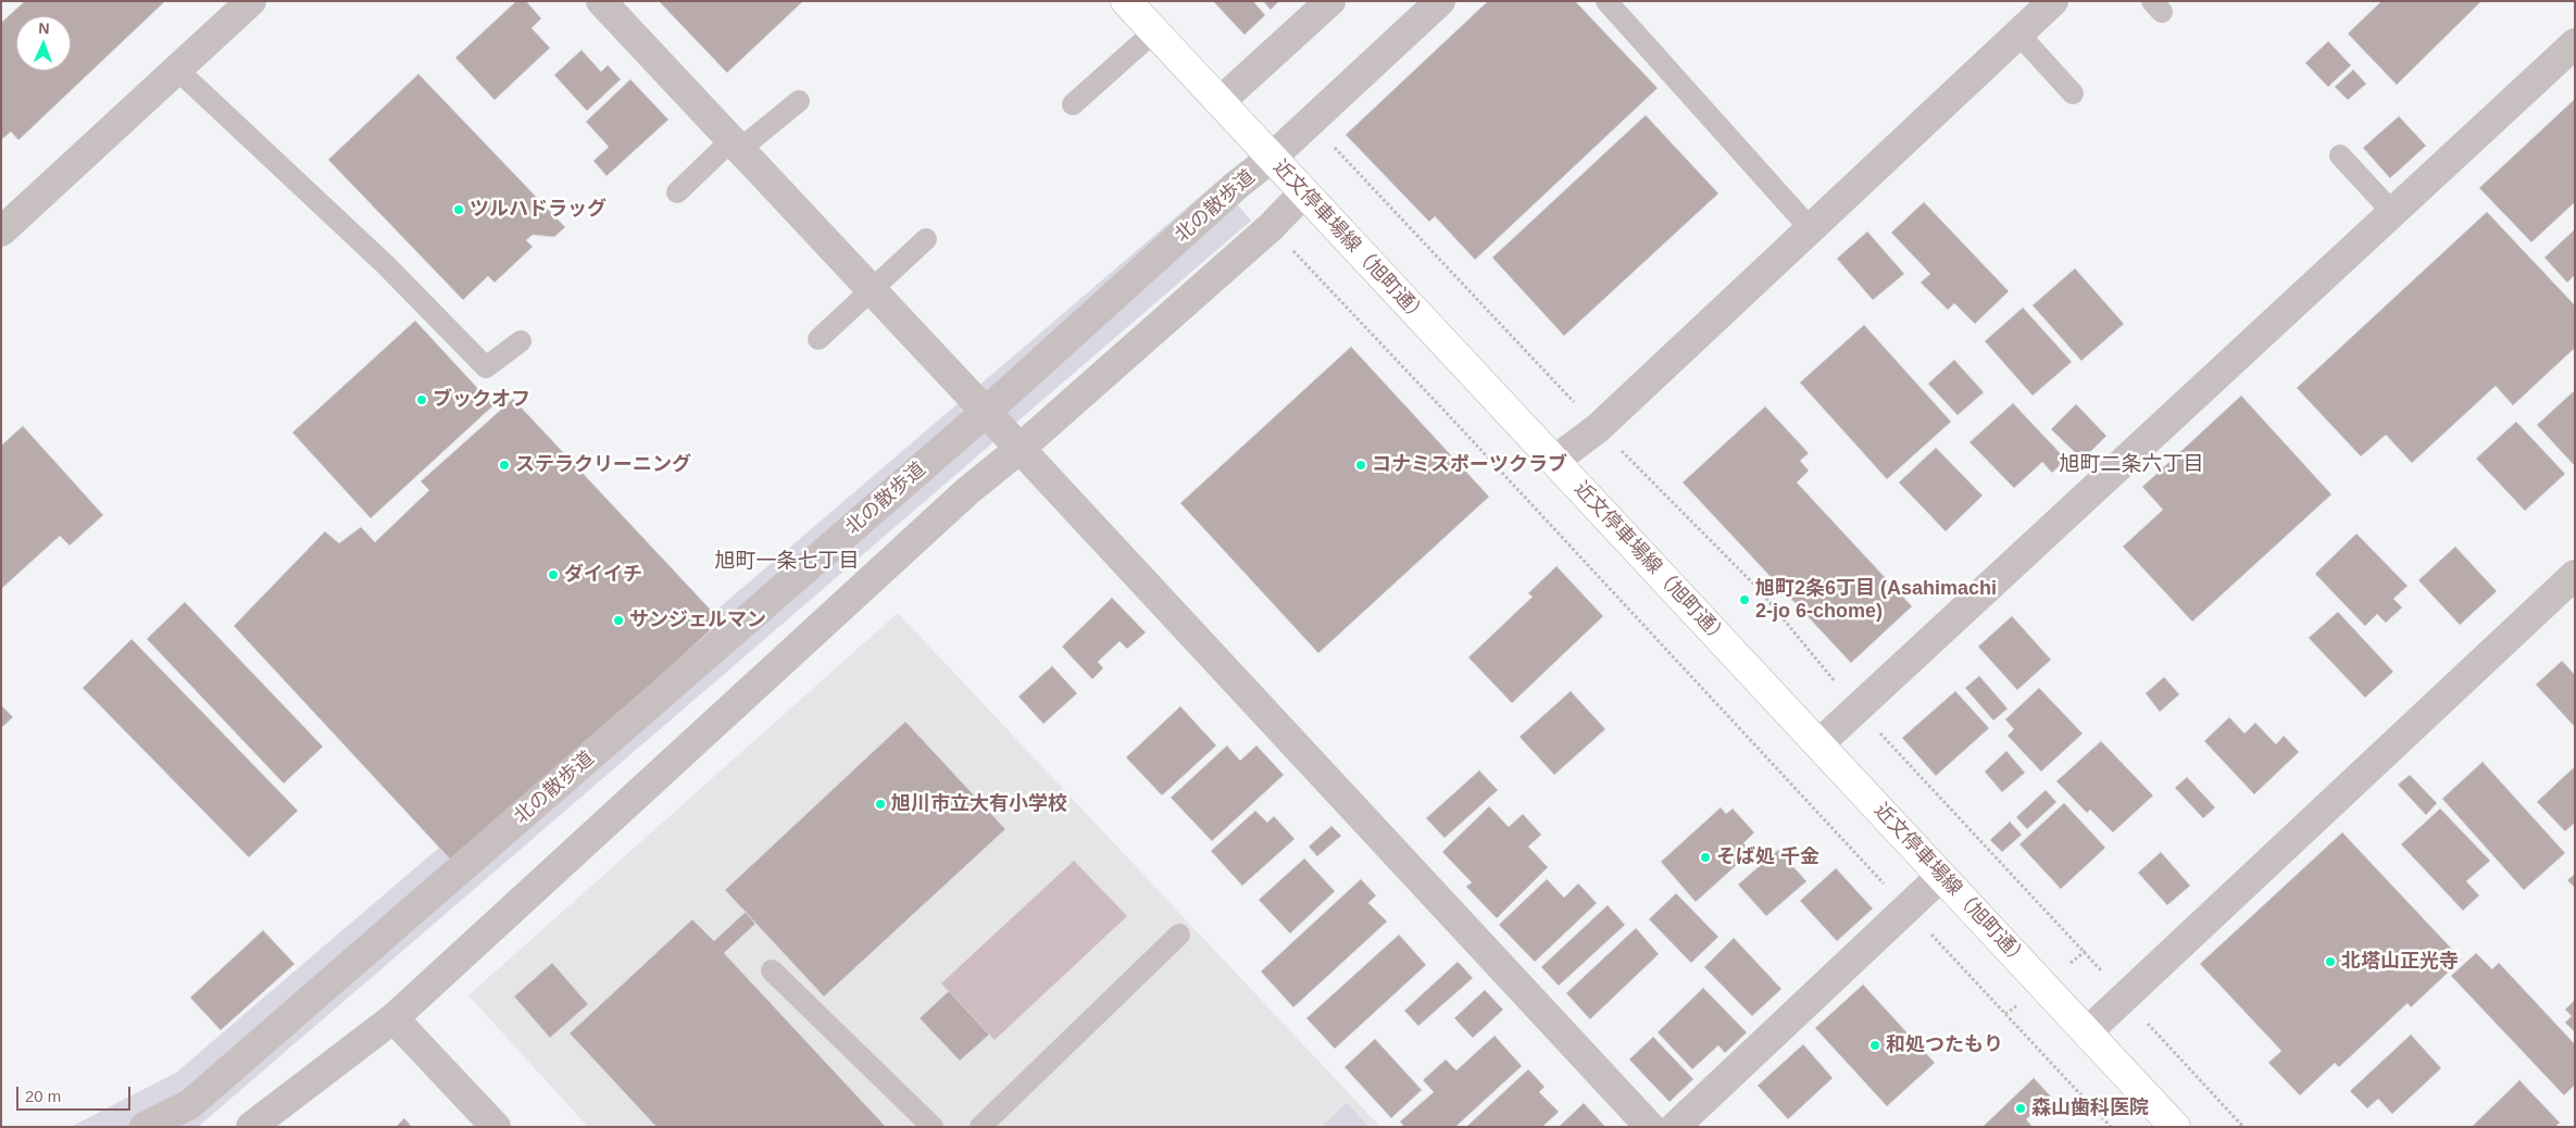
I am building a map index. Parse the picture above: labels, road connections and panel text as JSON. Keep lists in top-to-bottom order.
{
  "streets": {
    "main road": ["近文停車場線（旭町通）"],
    "street": ["北の散歩道"]
  },
  "crossings": [
    ["北の散歩道", "近文停車場線（旭町通）"]
  ],
  "districts": ["旭町二条六丁目", "旭町一条七丁目"],
  "places": [
    "ツルハドラッグ",
    "ブックオフ",
    "ステラクリーニング",
    "コナミスポーツクラブ",
    "ダイイチ",
    "旭町2条6丁目 (Asahimachi 2-jo 6-chome)",
    "サンジェルマン",
    "旭川市立大有小学校",
    "そば処 千金",
    "北塔山正光寺",
    "和処つたもり",
    "森山歯科医院"
  ],
  "scale_bar": "20 m",
  "north": "top"
}
